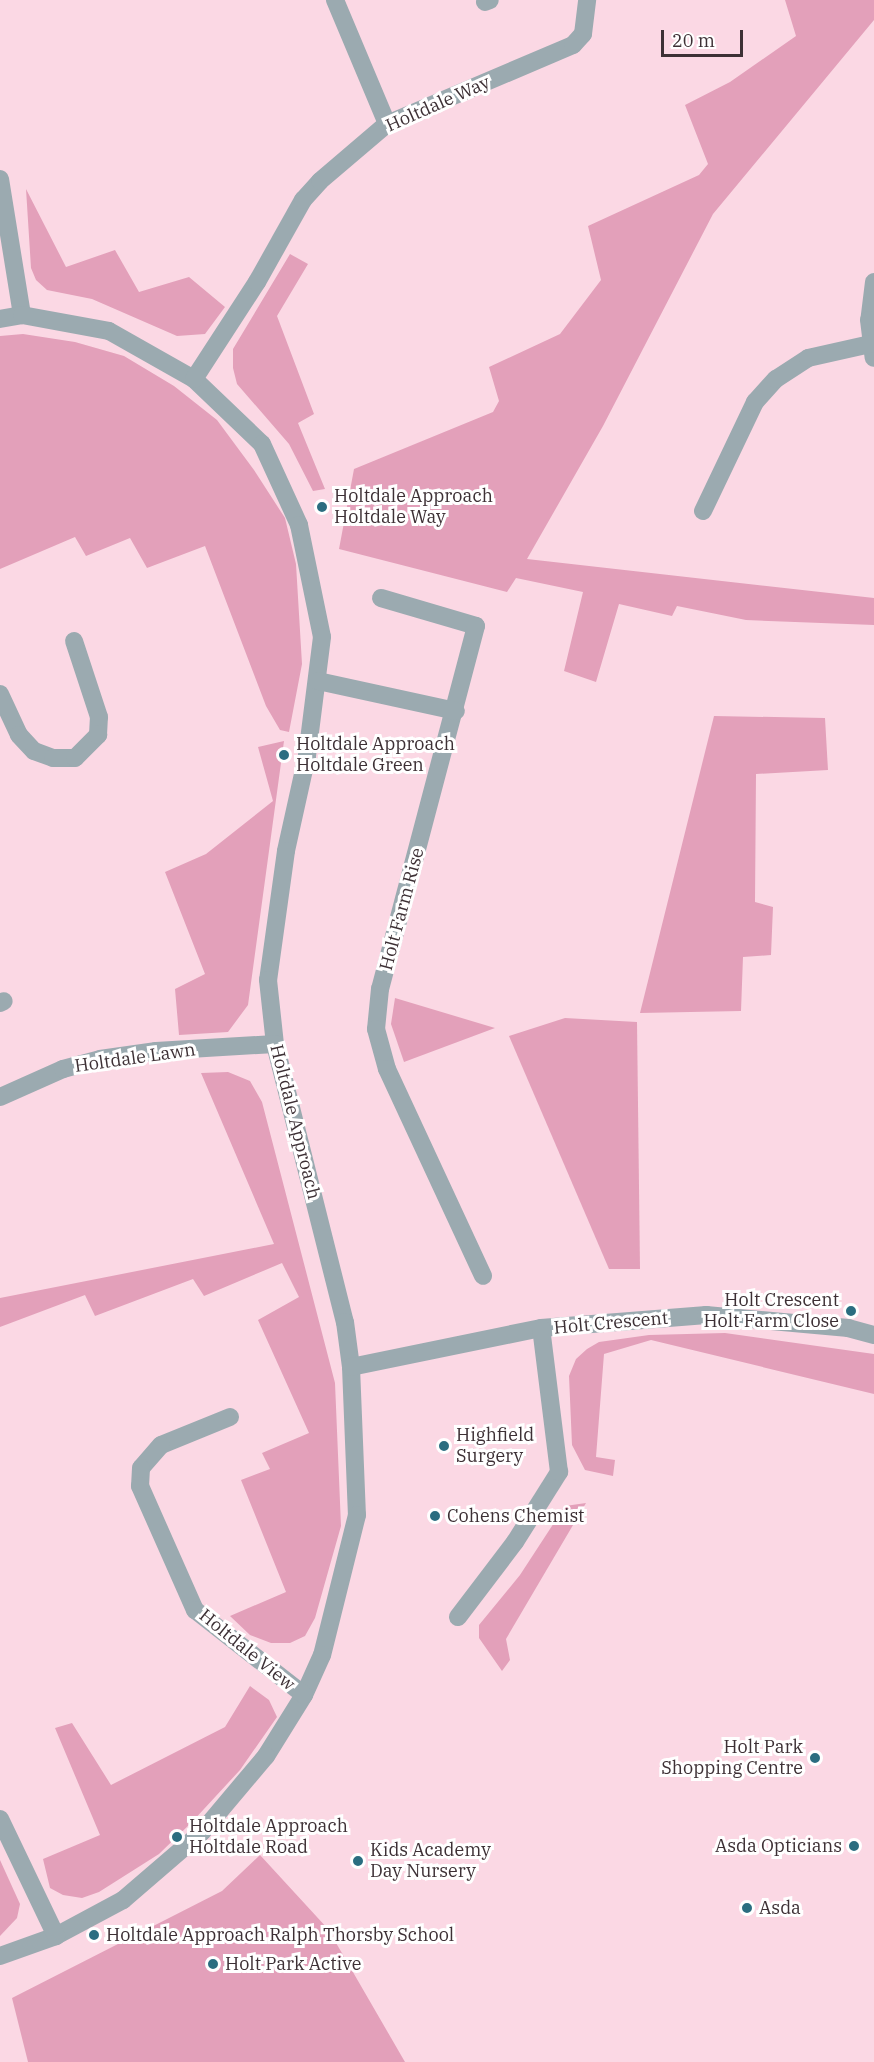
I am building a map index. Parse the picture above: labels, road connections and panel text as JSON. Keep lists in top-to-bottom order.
{
  "streets": {
    "street": [
      "Holtdale Way",
      "Holt Farm Rise",
      "Holtdale Lawn",
      "Holtdale Approach",
      "Holt Crescent",
      "Holtdale View"
    ]
  },
  "crossings": [
    ["Holtdale Way", "Holtdale Approach"],
    ["Holtdale Lawn", "Holtdale Approach"],
    ["Holtdale Approach", "Holt Crescent"],
    ["Holtdale Approach", "Holtdale View"]
  ],
  "places": [
    "Holtdale Approach Holtdale Way",
    "Holtdale Approach Holtdale Green",
    "Holt Crescent Holt Farm Close",
    "Highfield Surgery",
    "Cohens Chemist",
    "Holt Park Shopping Centre",
    "Holtdale Approach Holtdale Road",
    "Asda Opticians",
    "Kids Academy Day Nursery",
    "Asda",
    "Holtdale Approach Ralph Thorsby School",
    "Holt Park Active"
  ],
  "scale_bar": "20 m"
}
